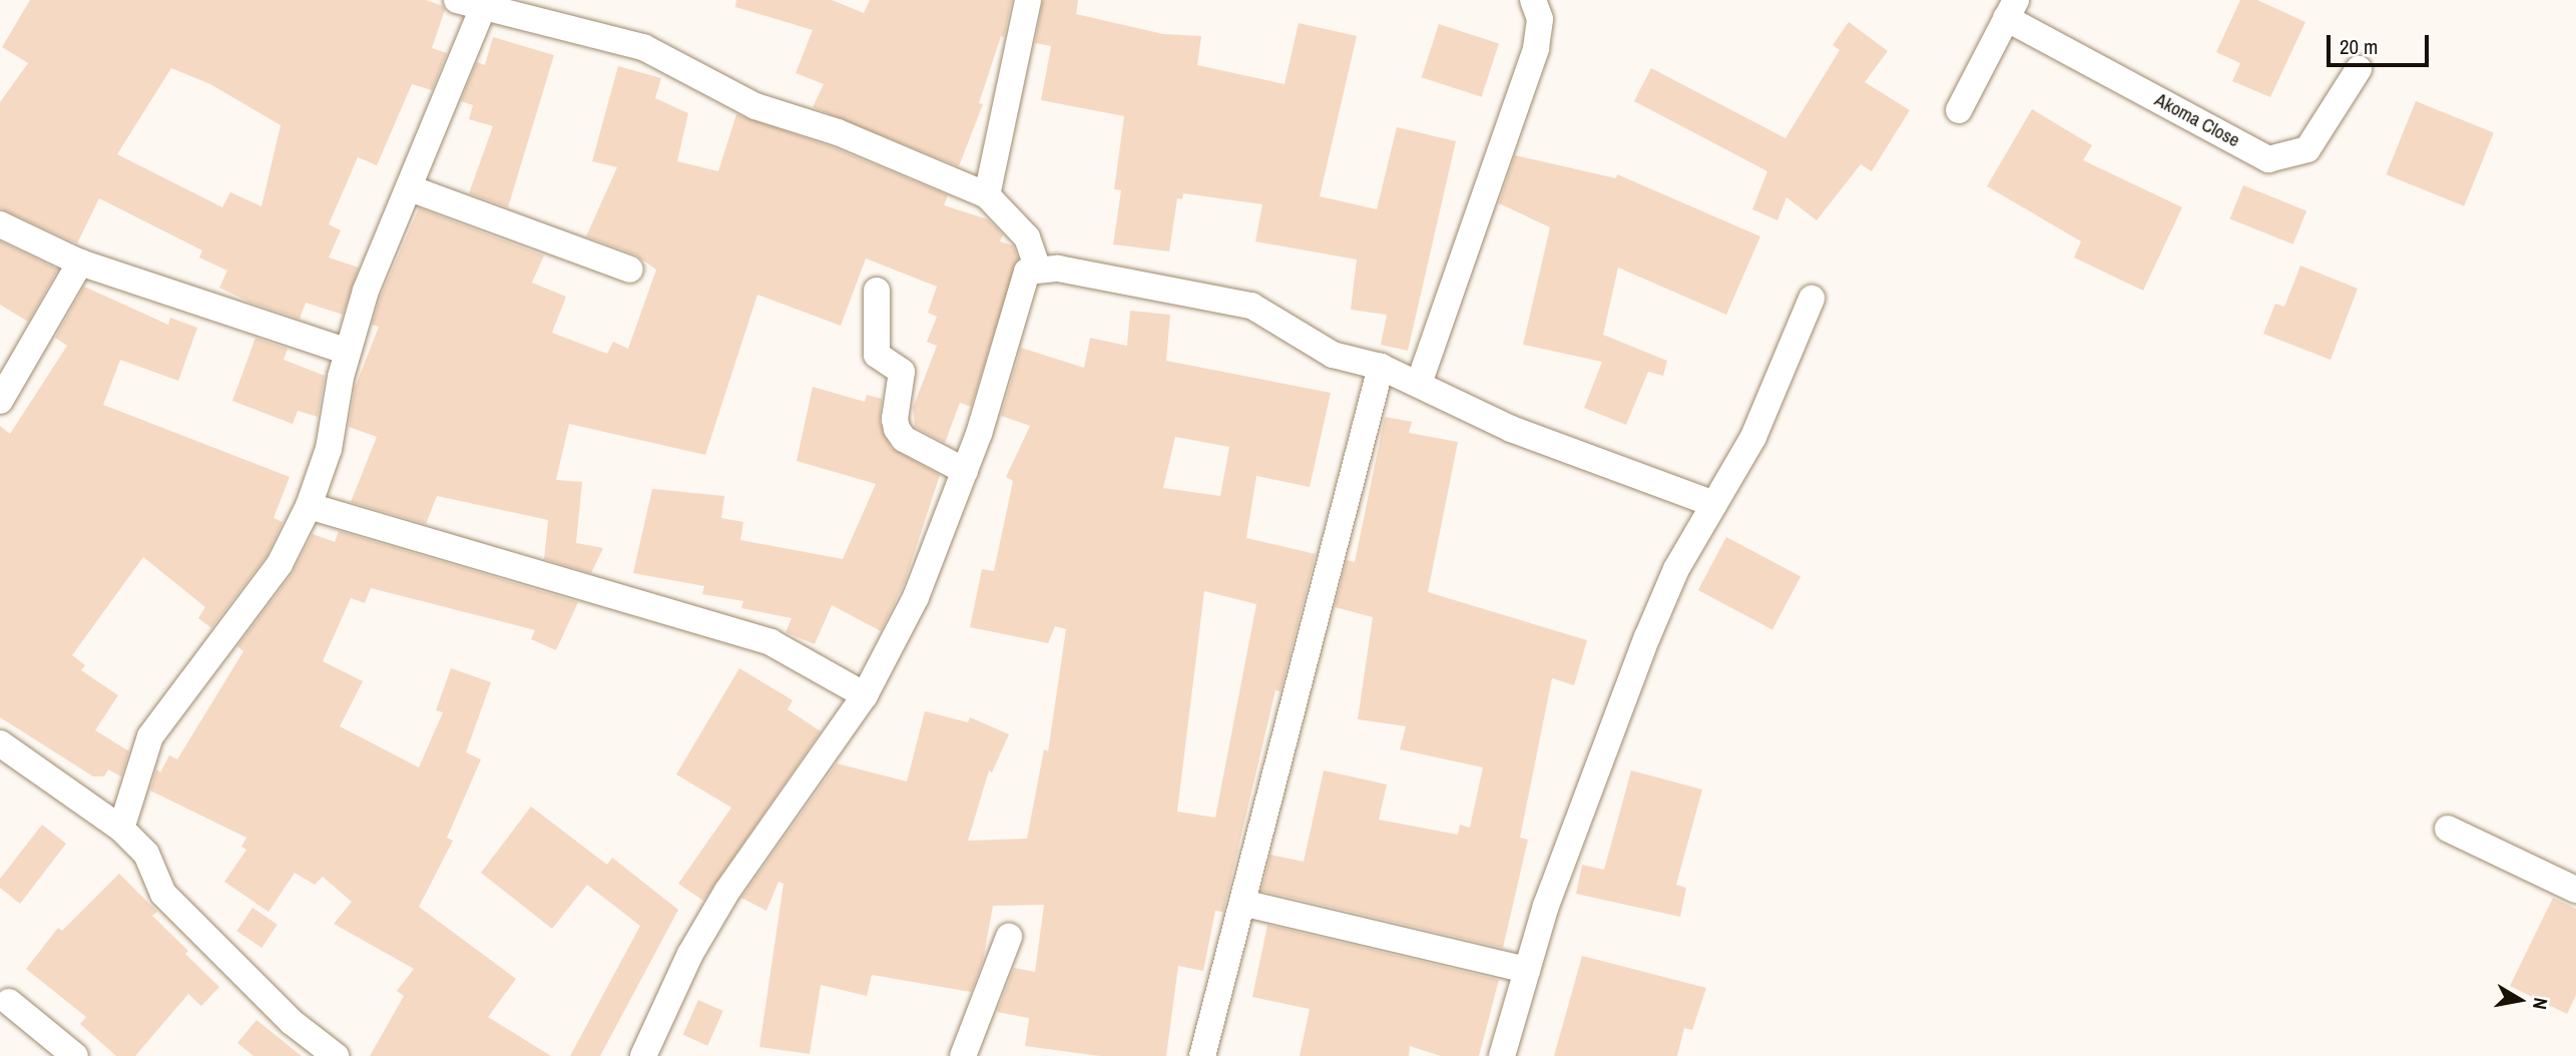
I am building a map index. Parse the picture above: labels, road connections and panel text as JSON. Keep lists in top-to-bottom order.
{
  "streets": {
    "street": ["Akoma Close"]
  },
  "scale_bar": "20 m",
  "north": "right"
}
